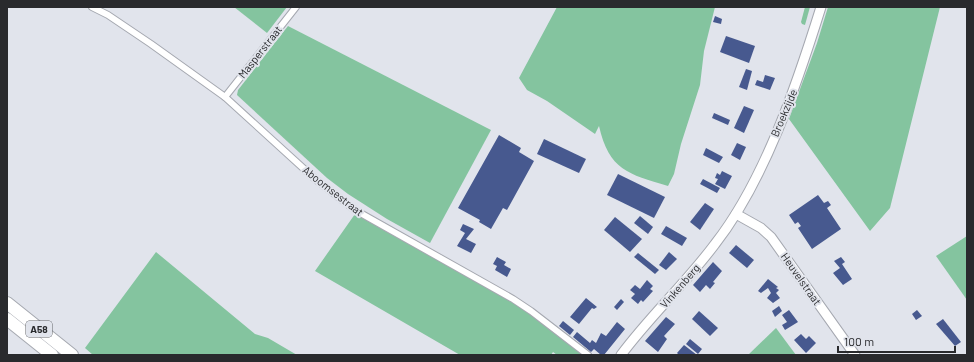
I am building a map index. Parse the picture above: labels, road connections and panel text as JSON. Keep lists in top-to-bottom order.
{
  "streets": {
    "highway": ["A58"],
    "street": [
      "Masperstraat",
      "Broekzijde",
      "Aboomsestraat",
      "Heuvelstraat",
      "Vinkenberg"
    ]
  },
  "crossings": [
    ["Masperstraat", "Aboomsestraat"],
    ["Broekzijde", "Heuvelstraat"],
    ["Broekzijde", "Vinkenberg"],
    ["Heuvelstraat", "Vinkenberg"]
  ],
  "scale_bar": "100 m"
}
